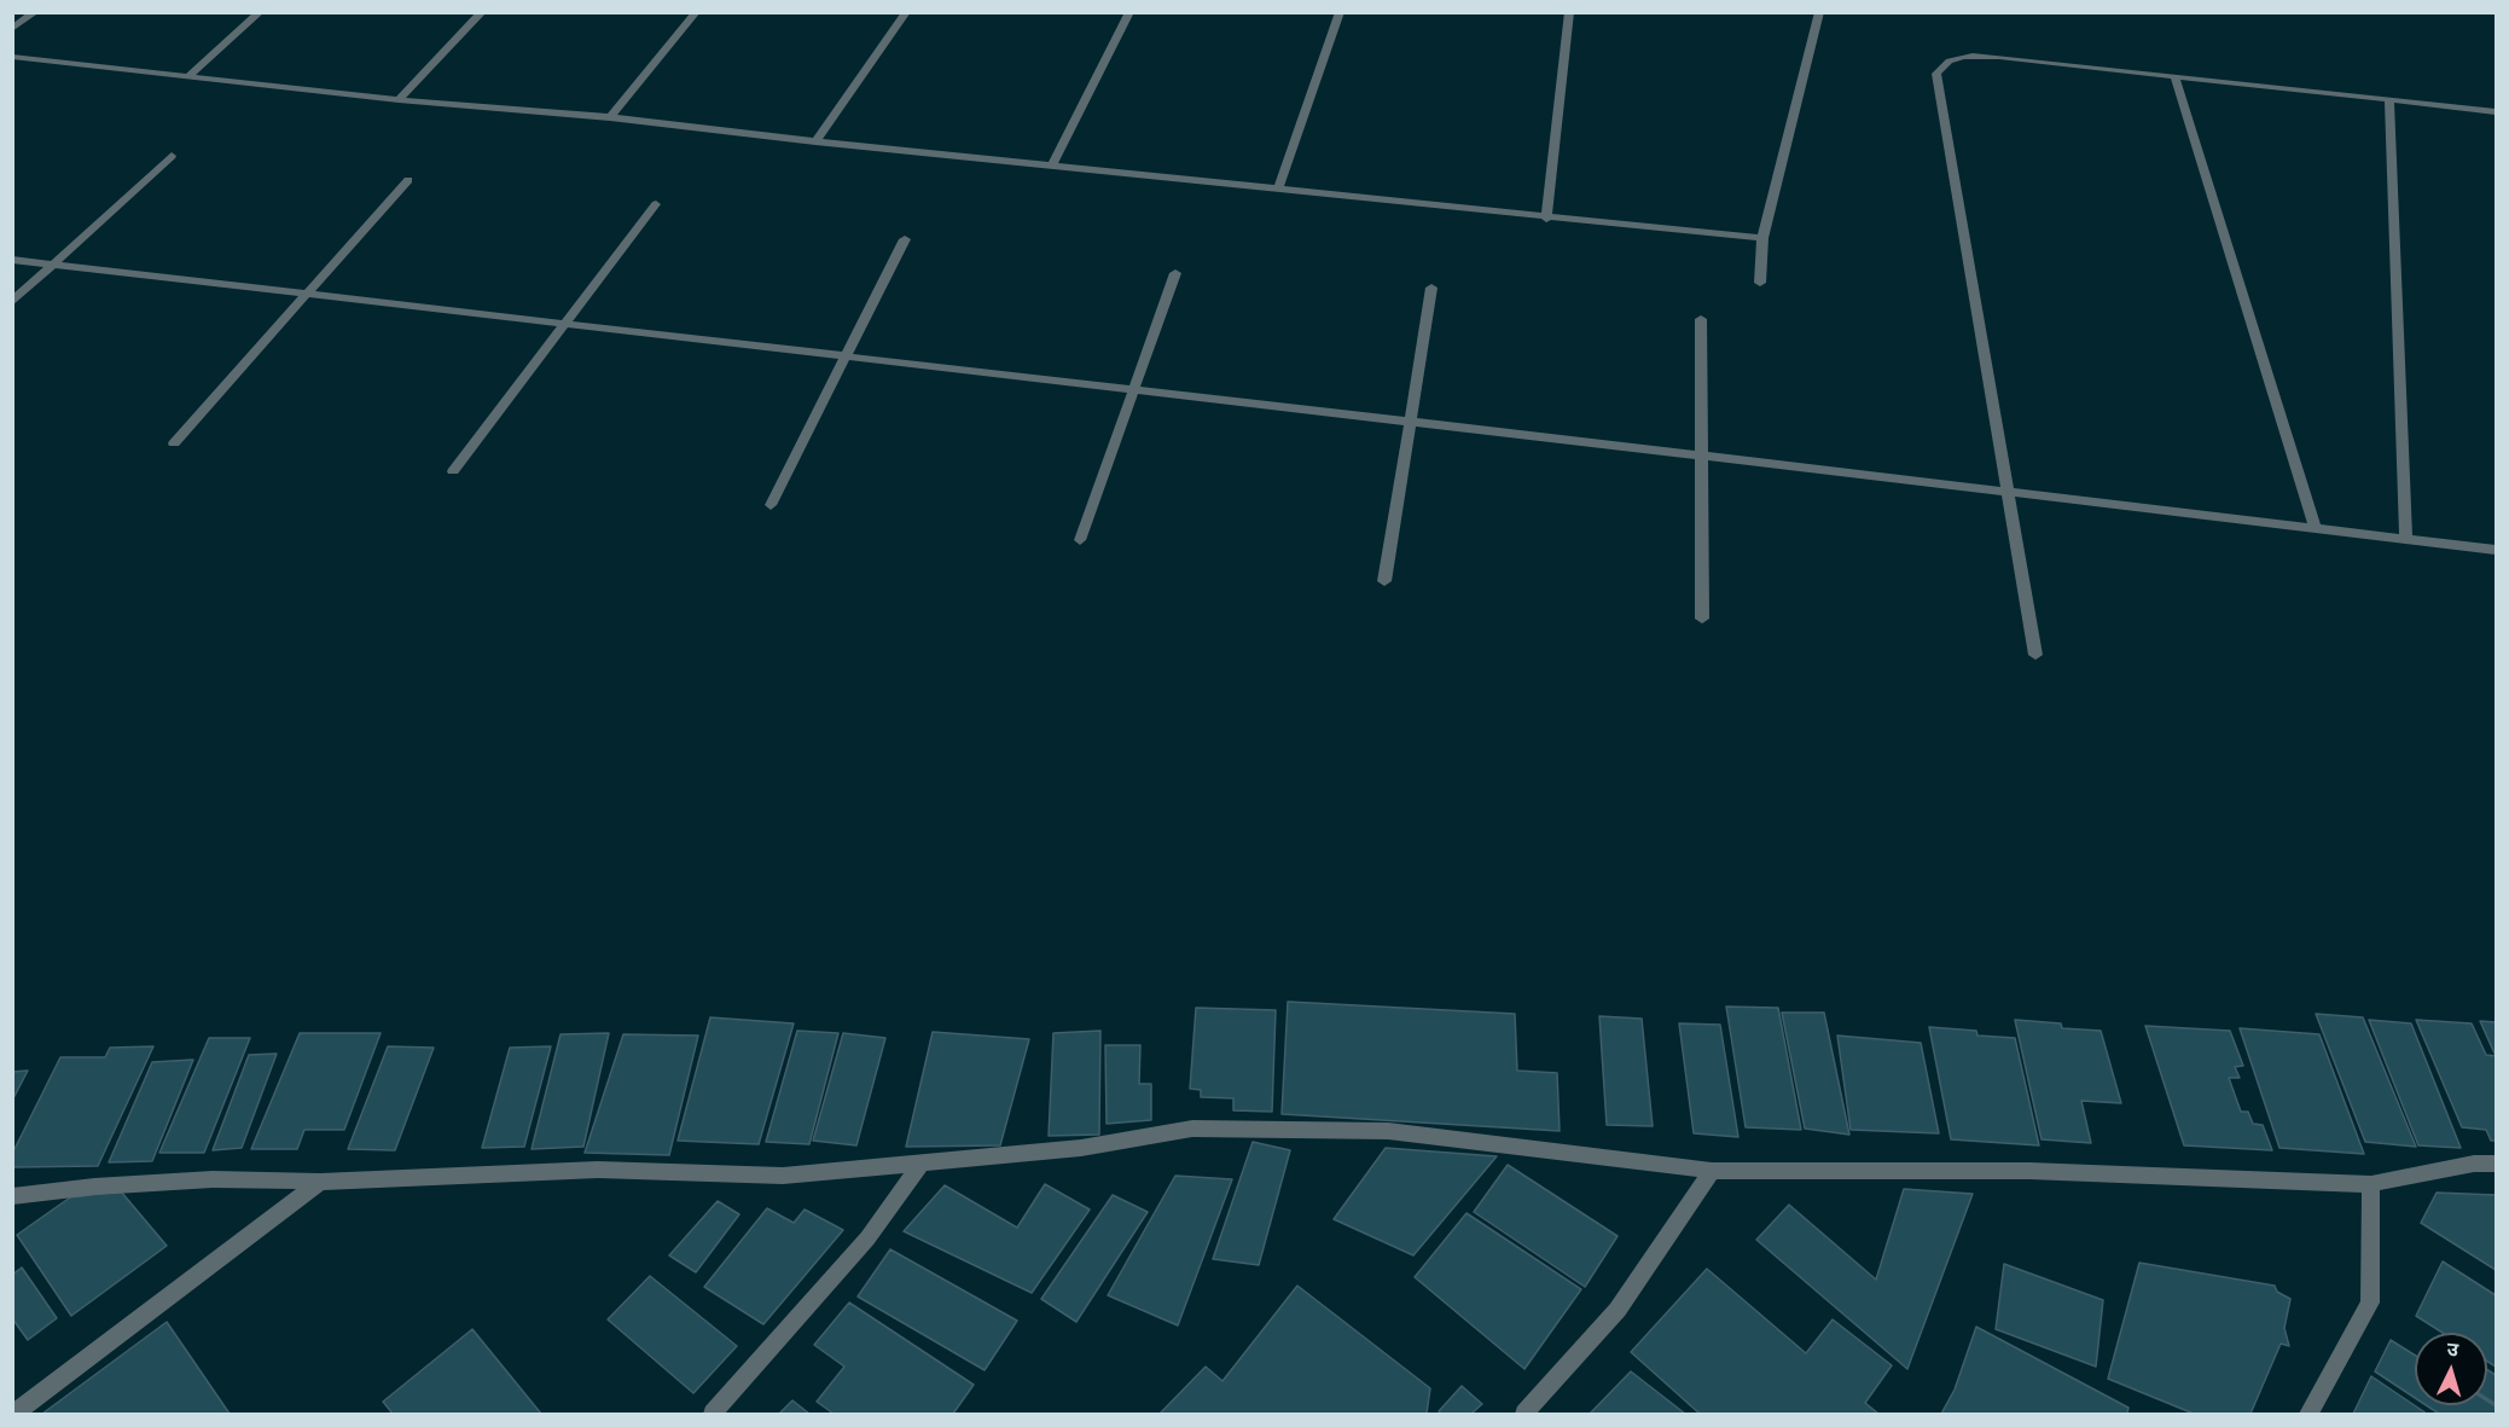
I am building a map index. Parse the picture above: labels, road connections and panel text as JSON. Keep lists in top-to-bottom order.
{
  "north": "top"
}
